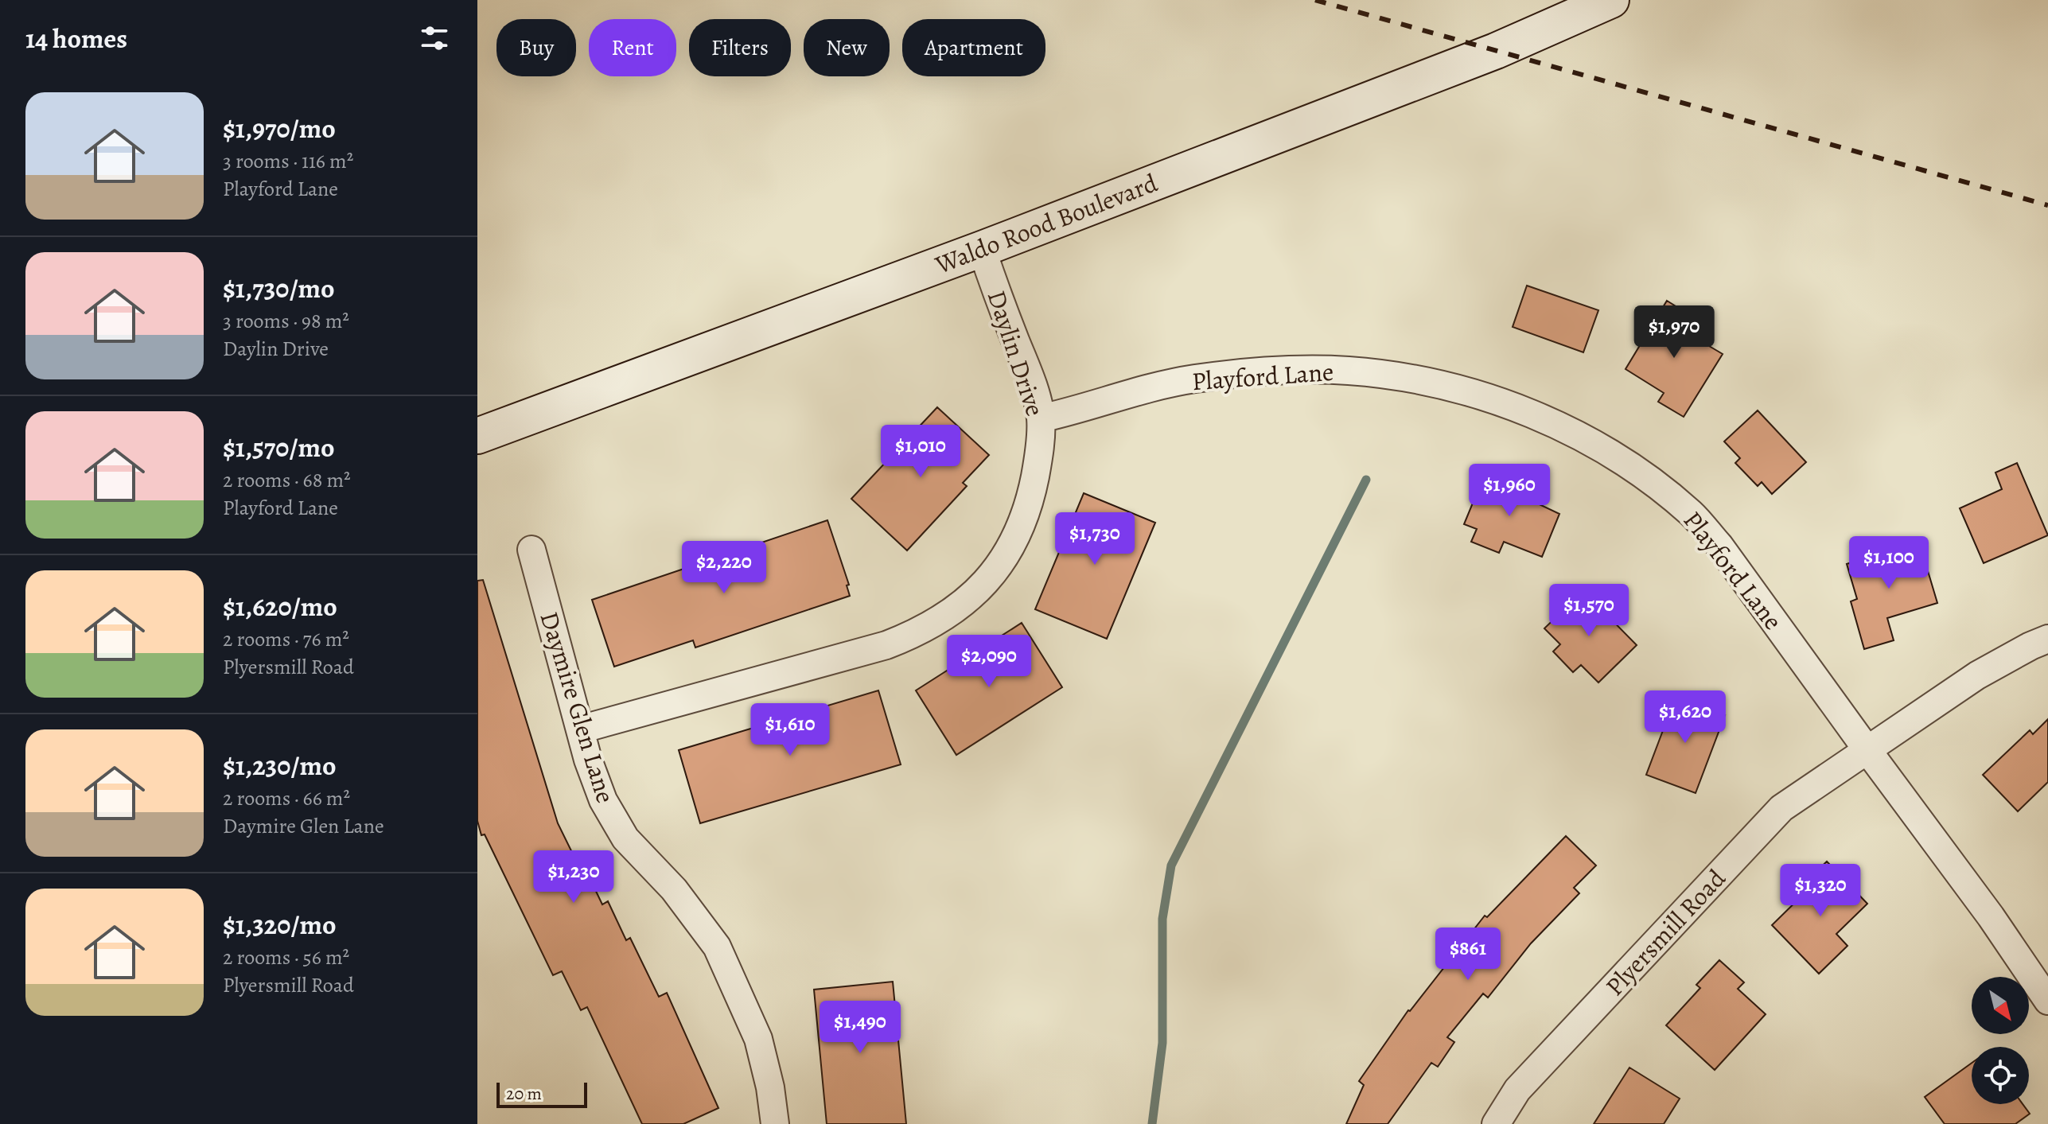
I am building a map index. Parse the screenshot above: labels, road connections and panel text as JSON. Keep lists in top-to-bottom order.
{
  "streets": {
    "street": [
      "Waldo Rood Boulevard",
      "Daylin Drive",
      "Playford Lane",
      "Daymire Glen Lane",
      "Plyersmill Road"
    ]
  },
  "crossings": [
    ["Waldo Rood Boulevard", "Daylin Drive"],
    ["Daylin Drive", "Playford Lane"],
    ["Daylin Drive", "Daymire Glen Lane"],
    ["Playford Lane", "Plyersmill Road"]
  ],
  "scale_bar": "20 m",
  "north": "bottom right",
  "page": {
    "heading": "14 homes",
    "chip": [
      "Buy",
      "Rent",
      "Filters",
      "New",
      "Apartment"
    ],
    "list": [
      {
        "name": "$1,970/mo",
        "note": "3 rooms · 116 m² · Playford Lane"
      },
      {
        "name": "$1,730/mo",
        "note": "3 rooms · 98 m² · Daylin Drive"
      },
      {
        "name": "$1,570/mo",
        "note": "2 rooms · 68 m² · Playford Lane"
      },
      {
        "name": "$1,620/mo",
        "note": "2 rooms · 76 m² · Plyersmill Road"
      },
      {
        "name": "$1,230/mo",
        "note": "2 rooms · 66 m² · Daymire Glen Lane"
      },
      {
        "name": "$1,320/mo",
        "note": "2 rooms · 56 m² · Plyersmill Road"
      }
    ],
    "price": [
      "$1,970",
      "$1,010",
      "$1,960",
      "$1,730",
      "$1,100",
      "$2,220",
      "$1,570",
      "$2,090",
      "$1,620",
      "$1,610",
      "$1,230",
      "$1,320",
      "$861",
      "$1,490"
    ],
    "scale": "20 m"
  }
}
